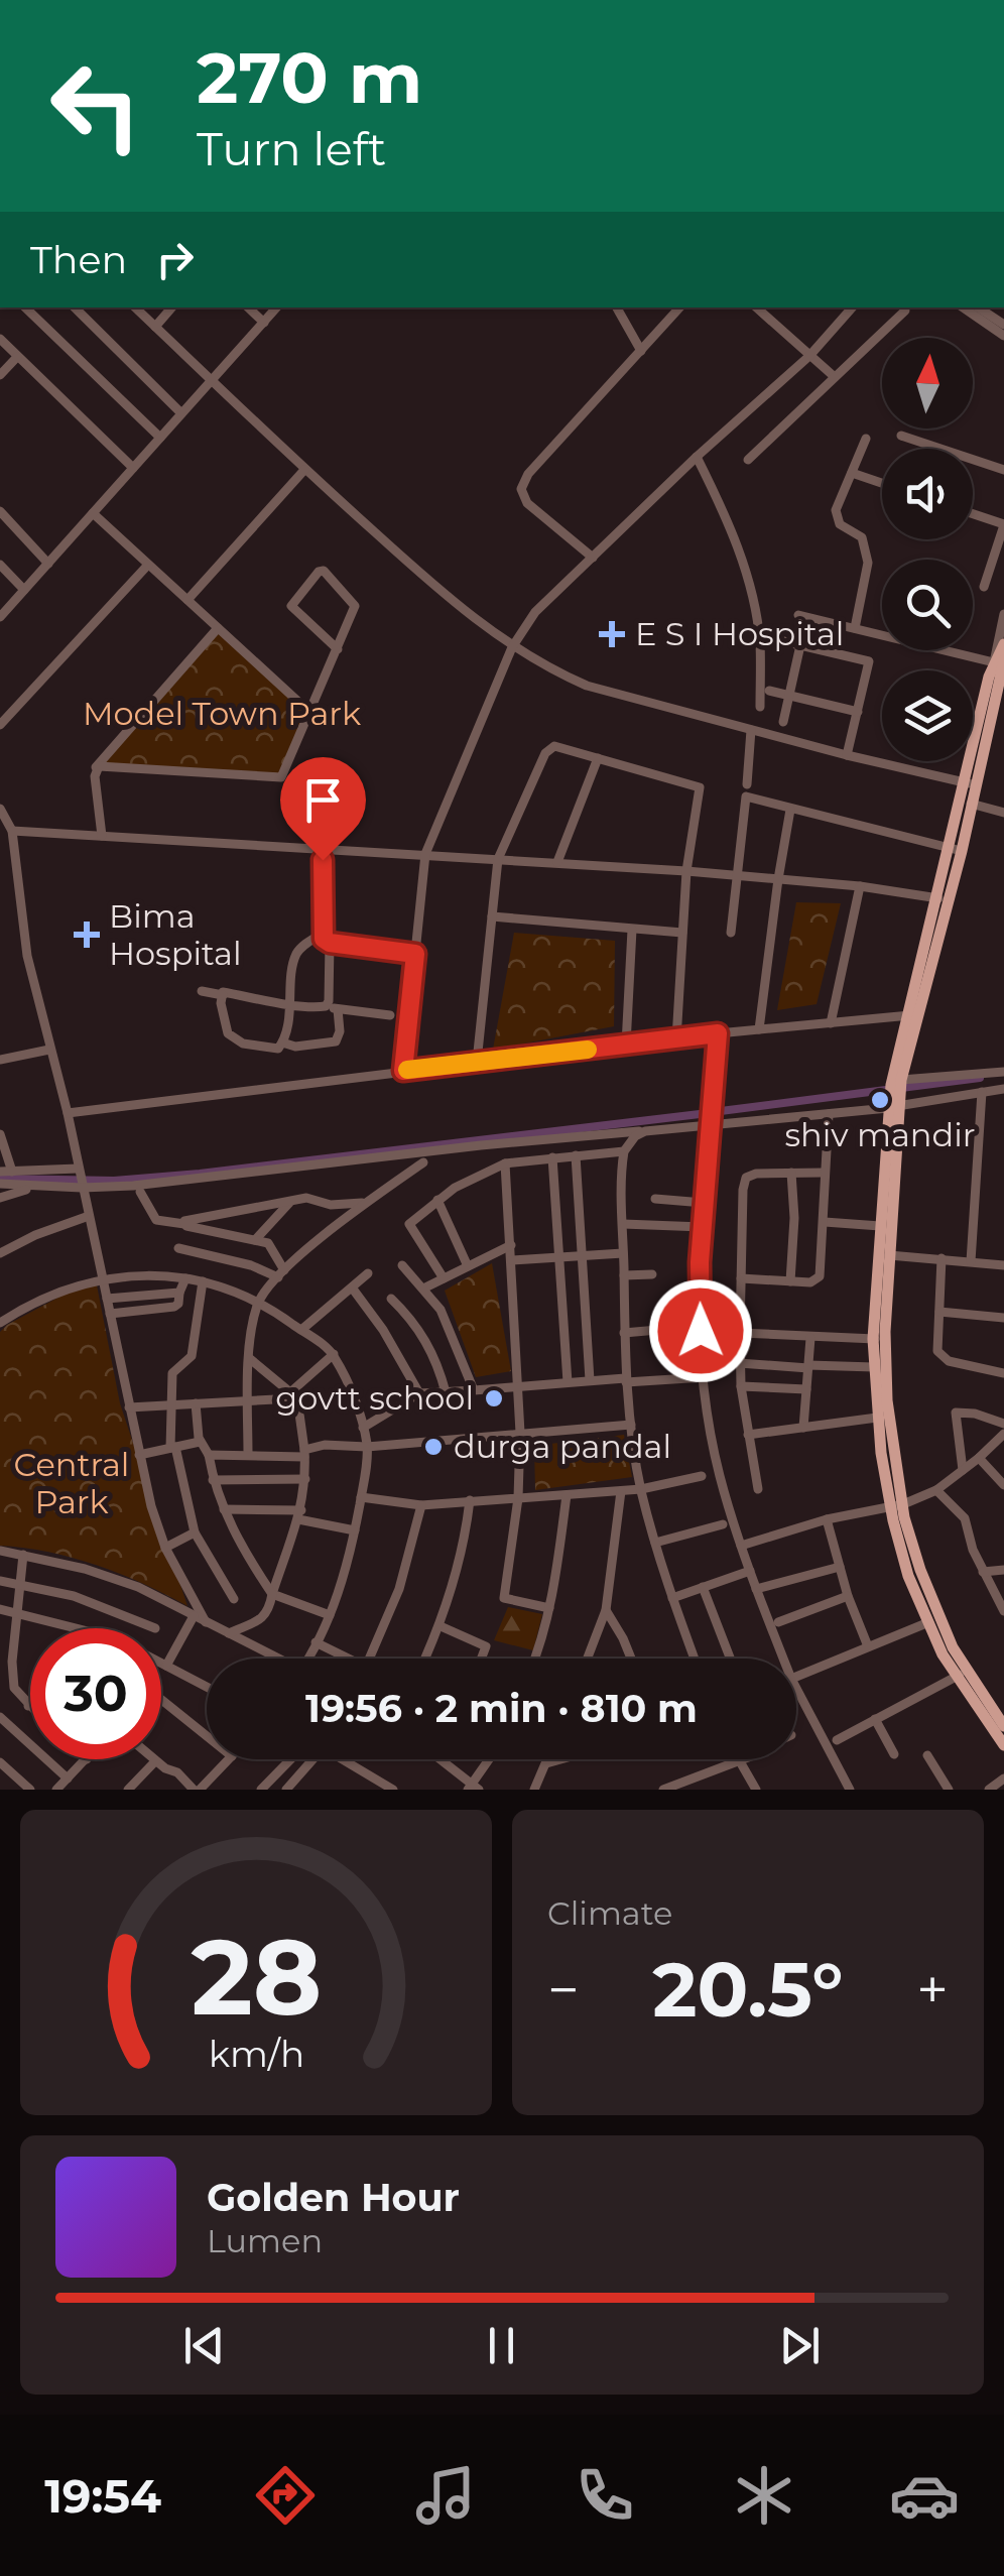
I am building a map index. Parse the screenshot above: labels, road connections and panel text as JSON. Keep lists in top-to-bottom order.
{
  "parks": ["Model Town Park", "Central Park"],
  "places": {
    "health": ["E S I Hospital", "Bima Hospital"],
    "other": ["shiv mandir", "govtt school", "durga pandal"]
  },
  "north": "top",
  "page": {
    "turn": ["270 m", "Turn left"],
    "then": "Then",
    "limit": "30",
    "trip": "19:56 · 2 min · 810 m",
    "tile": "Climate",
    "heat": ["−", "20.5°", "+"],
    "song": ["Golden Hour", "Lumen"],
    "tabs": "19:54",
    "gauge": ["28", "km/h"]
  }
}
